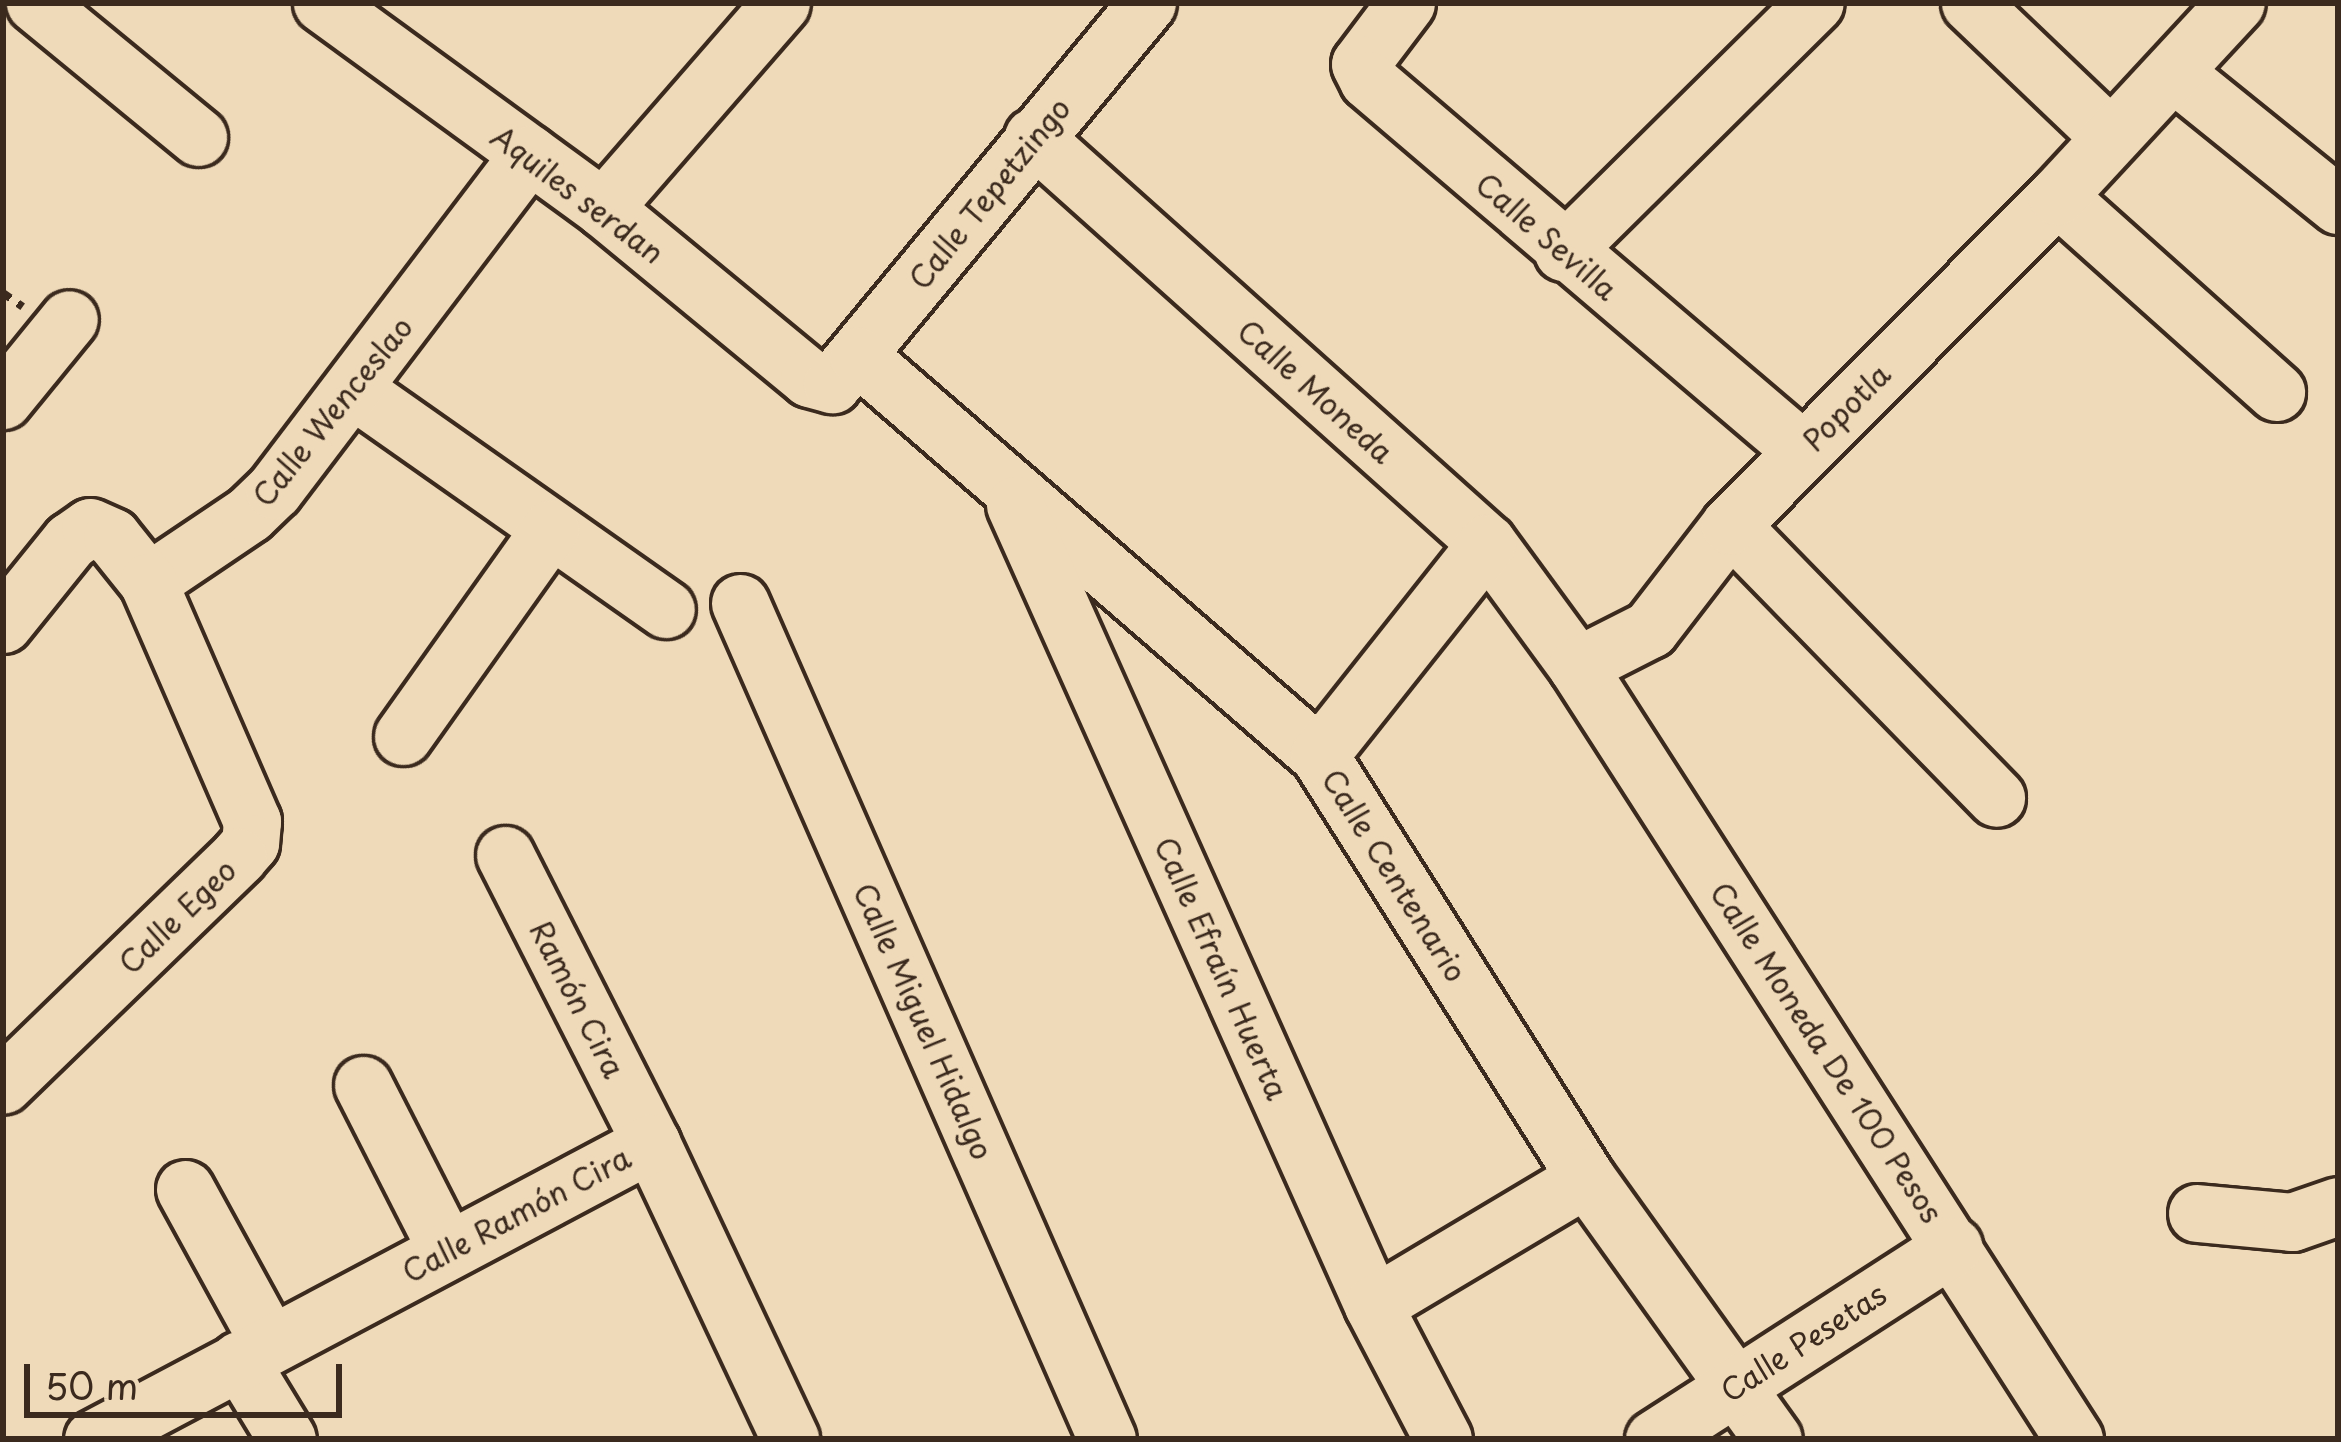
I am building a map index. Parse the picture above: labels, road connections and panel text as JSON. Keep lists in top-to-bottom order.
{
  "streets": {
    "street": [
      "Calle Tepetzingo",
      "Aquiles serdan",
      "Calle Sevilla",
      "Calle Moneda",
      "Popotla",
      "Calle Wenceslao",
      "Calle Centenario",
      "Calle Egeo",
      "Calle Efraín Huerta",
      "Ramón Cira",
      "Calle Miguel Hidalgo",
      "Calle Moneda De 100 Pesos",
      "Calle Ramón Cira",
      "Calle Pesetas"
    ]
  },
  "crossings": [
    ["Calle Tepetzingo", "Aquiles serdan"],
    ["Calle Tepetzingo", "Calle Moneda"],
    ["Calle Tepetzingo", "Calle Centenario"],
    ["Aquiles serdan", "Calle Wenceslao"],
    ["Aquiles serdan", "Calle Centenario"],
    ["Calle Sevilla", "Popotla"],
    ["Calle Moneda", "Popotla"],
    ["Calle Moneda", "Calle Moneda De 100 Pesos"],
    ["Popotla", "Calle Moneda De 100 Pesos"],
    ["Calle Wenceslao", "Calle Egeo"],
    ["Calle Centenario", "Calle Efraín Huerta"],
    ["Calle Centenario", "Calle Pesetas"],
    ["Ramón Cira", "Calle Ramón Cira"],
    ["Calle Moneda De 100 Pesos", "Calle Pesetas"]
  ],
  "scale_bar": "50 m"
}
